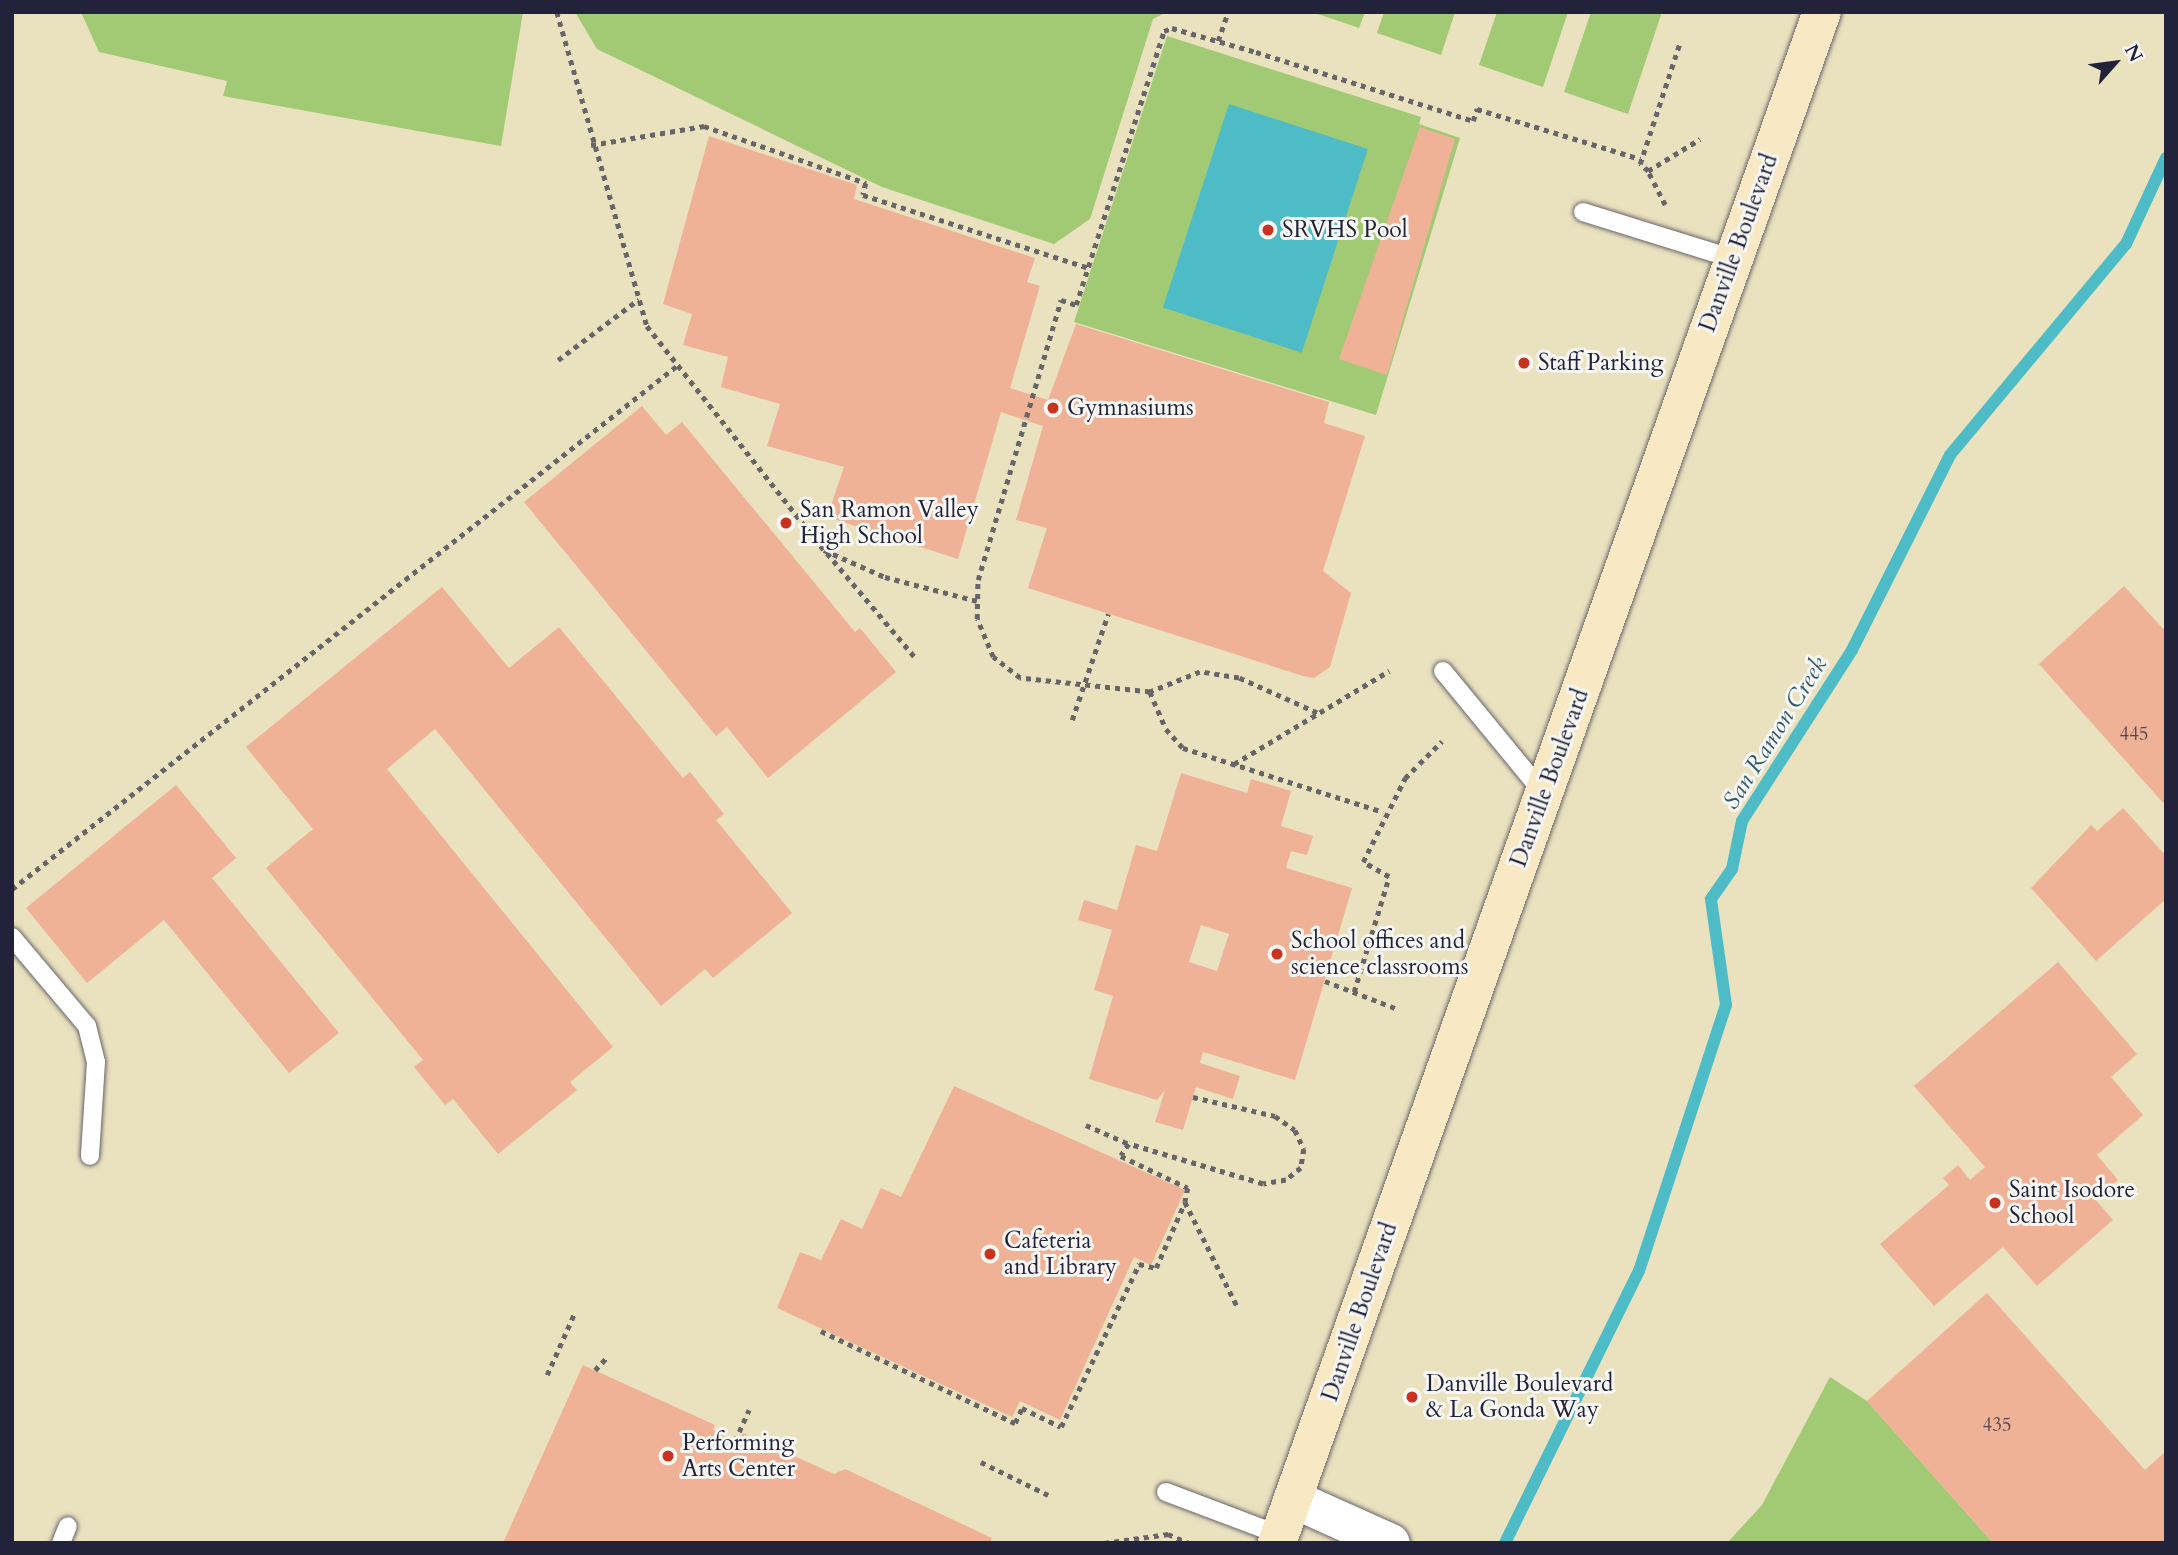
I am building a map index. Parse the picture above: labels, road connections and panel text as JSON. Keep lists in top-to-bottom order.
{
  "streets": {
    "main road": ["Danville Boulevard"]
  },
  "water": ["San Ramon Creek"],
  "places": [
    "SRVHS Pool",
    "Staff Parking",
    "Gymnasiums",
    "San Ramon Valley High School",
    "School offices and science classrooms",
    "Saint Isodore School",
    "Cafeteria and Library",
    "Danville Boulevard & La Gonda Way",
    "Performing Arts Center"
  ],
  "house_numbers": ["445", "435"],
  "north": "top right"
}
